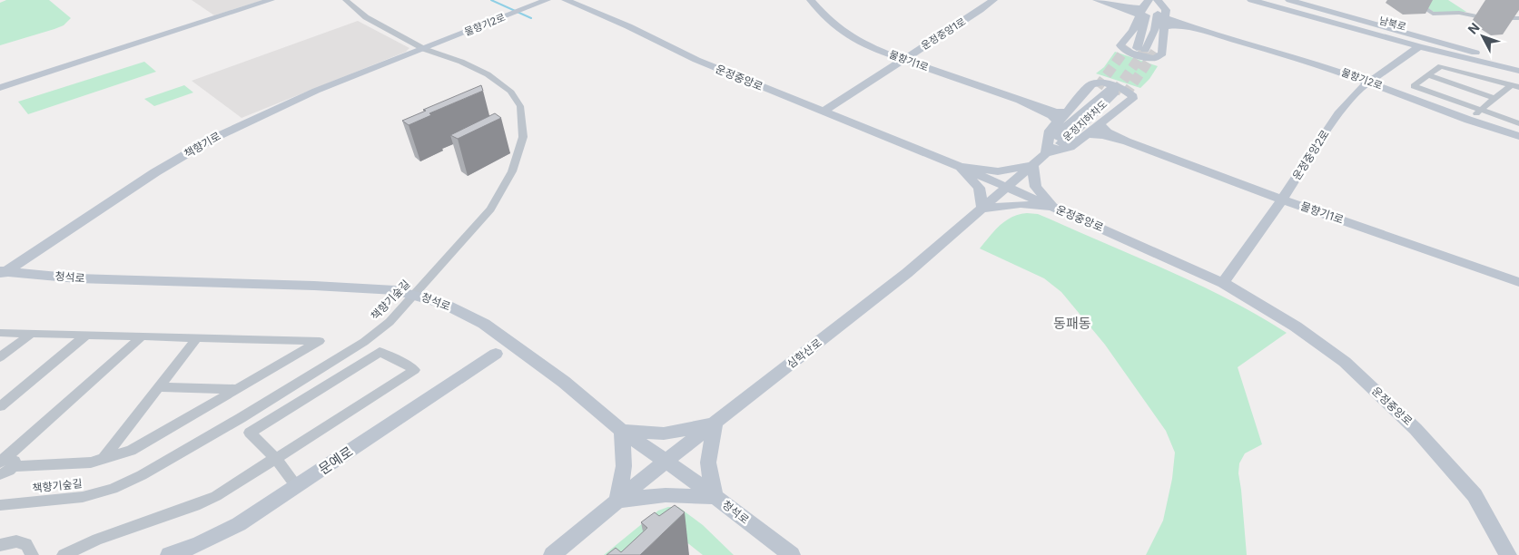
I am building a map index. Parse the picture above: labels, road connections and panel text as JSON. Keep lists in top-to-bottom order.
{
  "streets": {
    "street": [
      "남북로",
      "물향기2로",
      "운정중앙1로",
      "물향기1로",
      "운정중앙로",
      "운정지하차도",
      "책향기로",
      "운정중앙2로",
      "청석로",
      "책향기숲길",
      "심학산로",
      "문예로"
    ]
  },
  "crossings": [
    ["물향기2로", "책향기로"],
    ["물향기2로", "운정중앙2로"],
    ["물향기2로", "책향기숲길"],
    ["운정중앙1로", "물향기1로"],
    ["운정중앙1로", "운정중앙로"],
    ["물향기1로", "운정중앙2로"],
    ["운정중앙로", "운정중앙2로"],
    ["운정중앙로", "심학산로"],
    ["운정지하차도", "심학산로"],
    ["책향기로", "청석로"],
    ["책향기로", "책향기숲길"],
    ["청석로", "책향기숲길"],
    ["청석로", "심학산로"]
  ],
  "districts": ["동패동"],
  "north": "top left"
}
